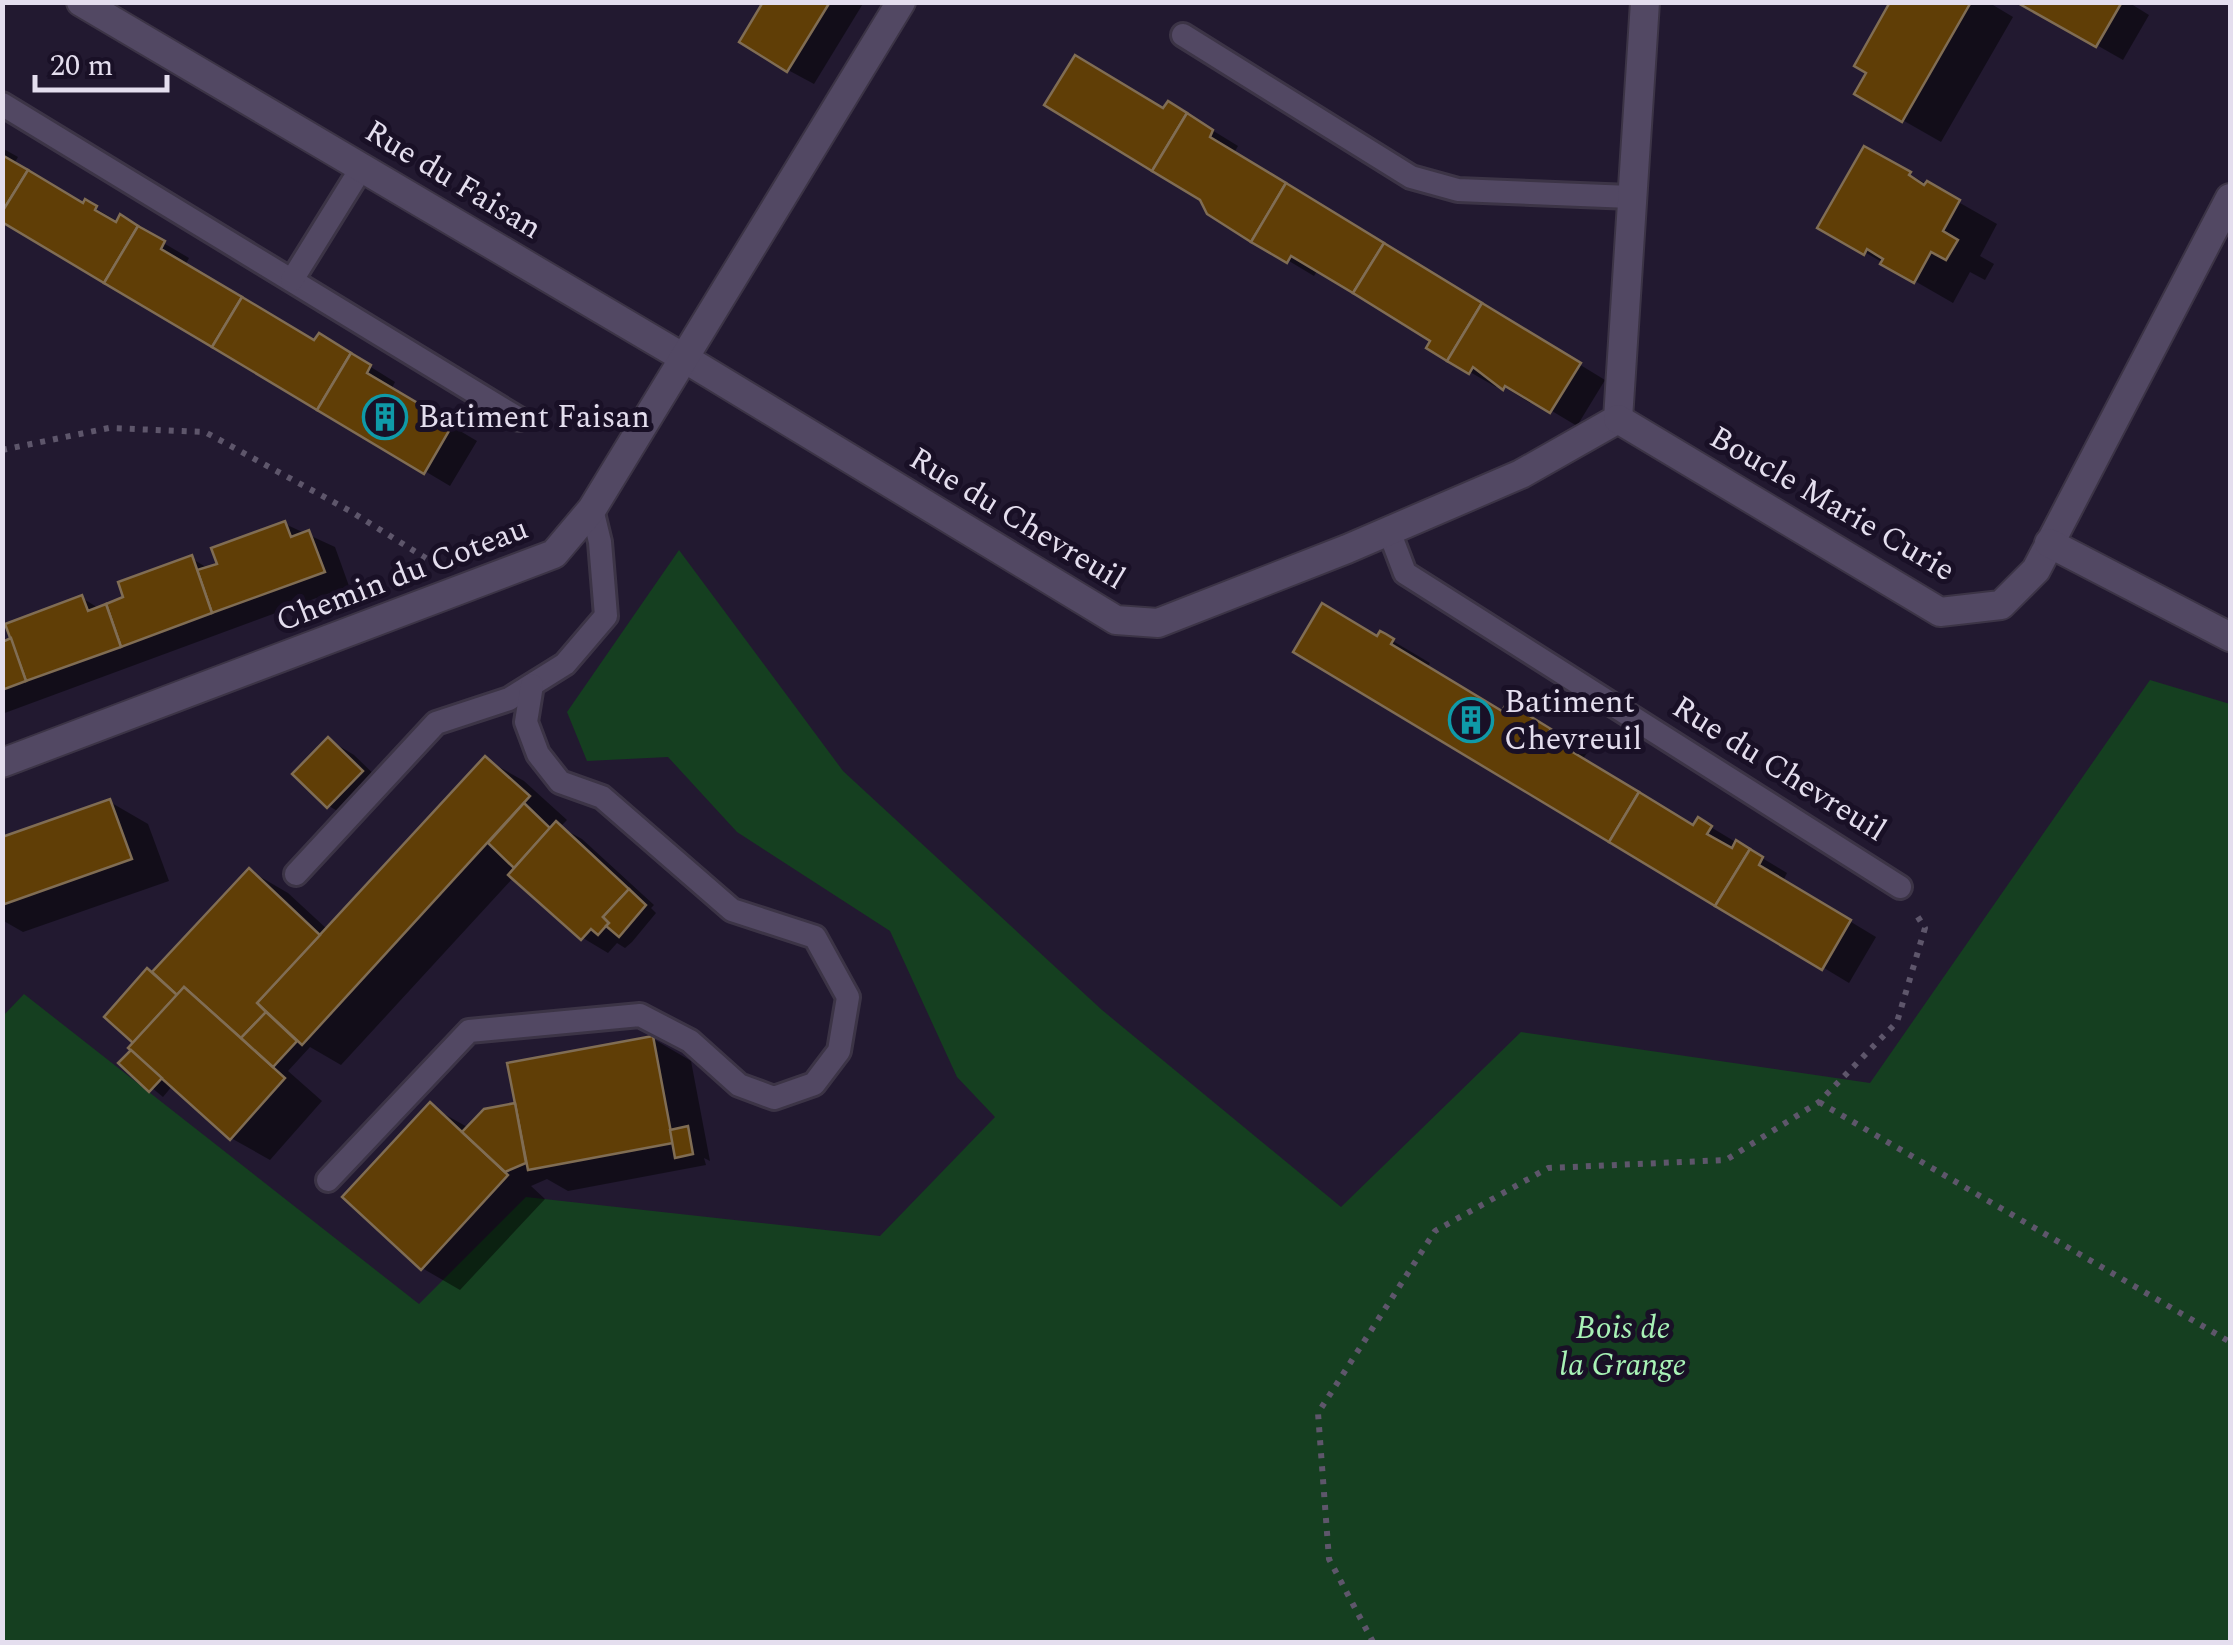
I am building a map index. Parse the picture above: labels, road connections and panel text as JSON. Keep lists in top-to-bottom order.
{
  "streets": {
    "street": [
      "Rue du Faisan",
      "Boucle Marie Curie",
      "Rue du Chevreuil",
      "Chemin du Coteau"
    ]
  },
  "crossings": [
    ["Rue du Faisan", "Rue du Chevreuil"],
    ["Rue du Faisan", "Chemin du Coteau"],
    ["Boucle Marie Curie", "Rue du Chevreuil"],
    ["Rue du Chevreuil", "Chemin du Coteau"]
  ],
  "parks": ["Bois de la Grange"],
  "places": {
    "building": ["Batiment Faisan", "Batiment Chevreuil"]
  },
  "scale_bar": "20 m"
}
